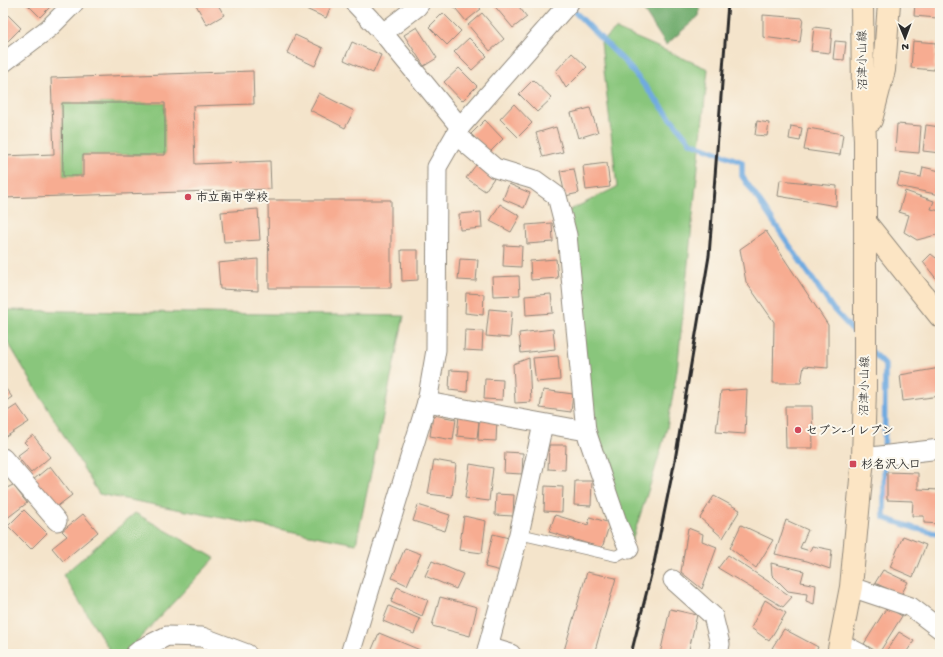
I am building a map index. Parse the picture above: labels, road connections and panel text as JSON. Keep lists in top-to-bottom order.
{
  "streets": {
    "main road": ["沼津小山線"]
  },
  "places": {
    "other": ["市立南中学校", "セブン-イレブン"],
    "transit": ["杉名沢入口"]
  },
  "north": "bottom"
}
